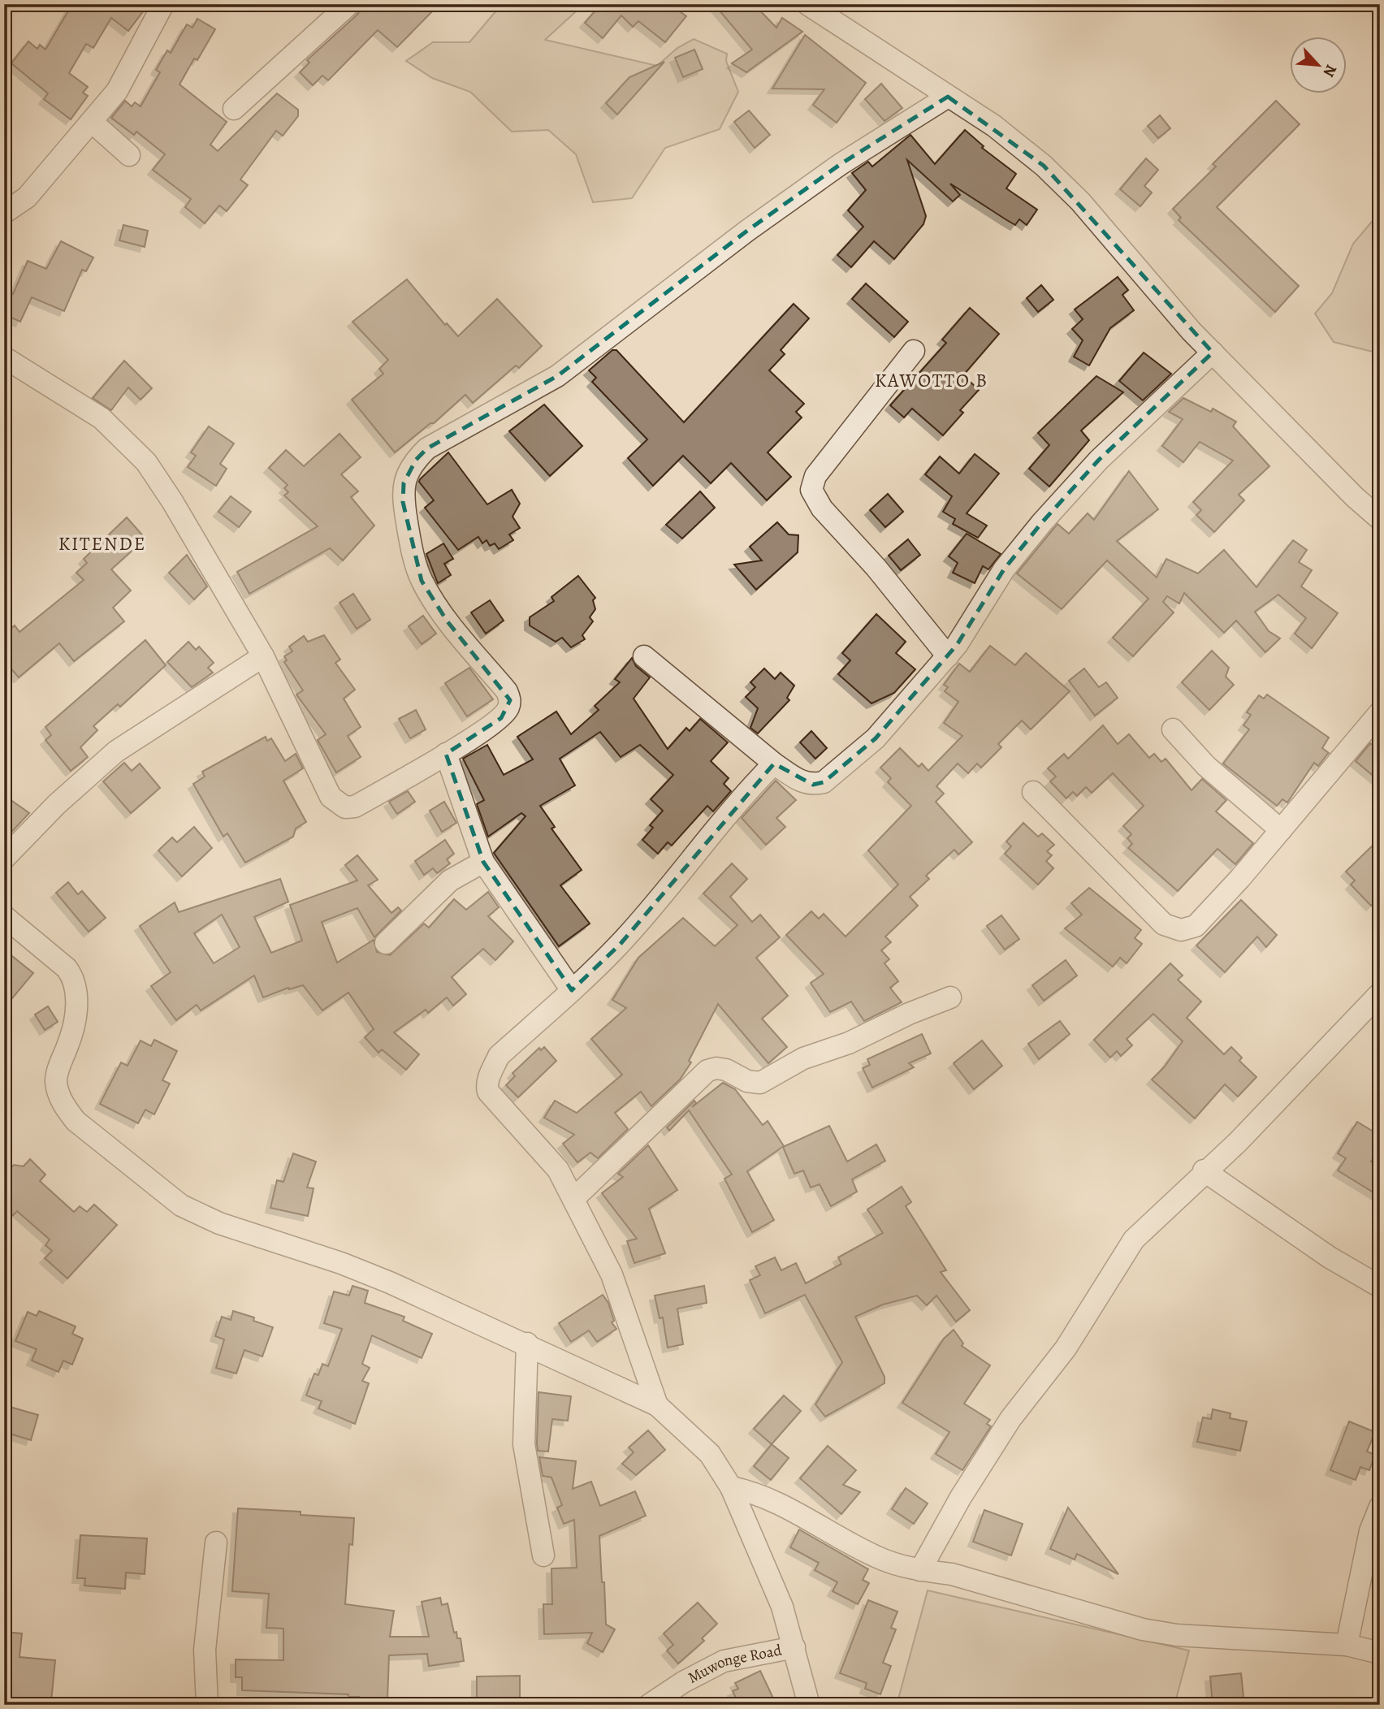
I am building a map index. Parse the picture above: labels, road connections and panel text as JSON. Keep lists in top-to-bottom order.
{
  "streets": {
    "street": ["Muwonge Road"]
  },
  "districts": ["KAWOTTO B", "KITENDE"],
  "north": "bottom right"
}
